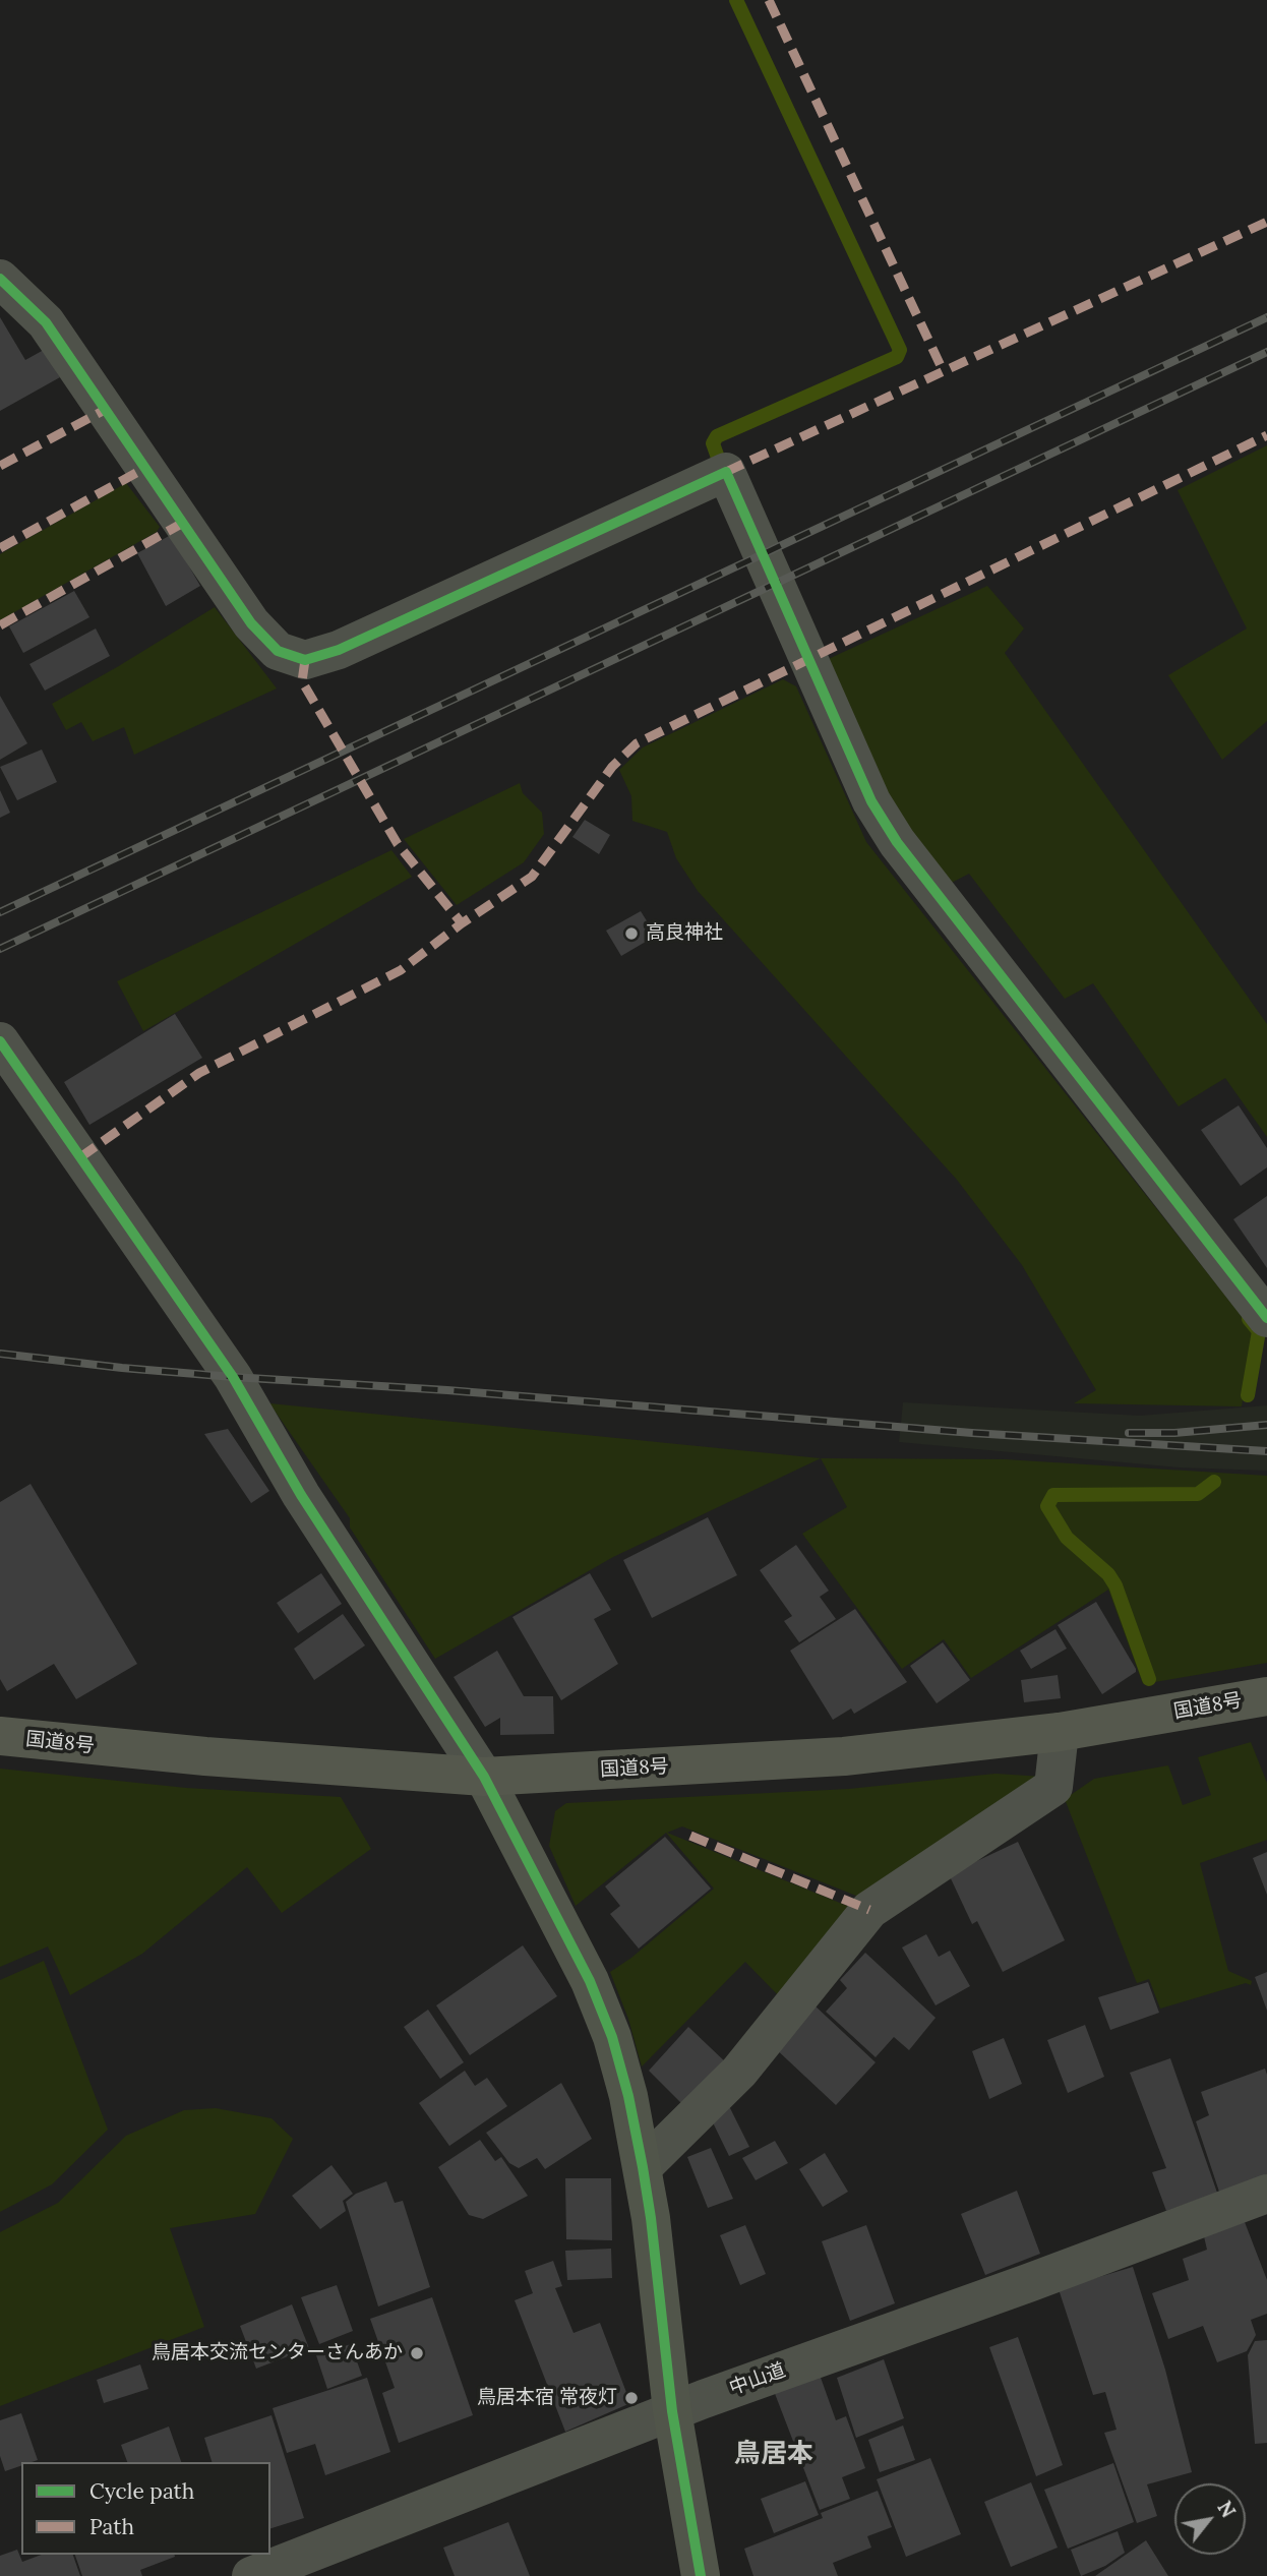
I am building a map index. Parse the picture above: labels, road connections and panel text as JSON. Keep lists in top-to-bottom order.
{
  "streets": {
    "highway": ["国道8号"],
    "street": ["中山道"]
  },
  "districts": ["鳥居本"],
  "places": ["高良神社", "鳥居本交流センターさんあか", "鳥居本宿 常夜灯"],
  "legend": ["Cycle path", "Path"],
  "north": "top right"
}
